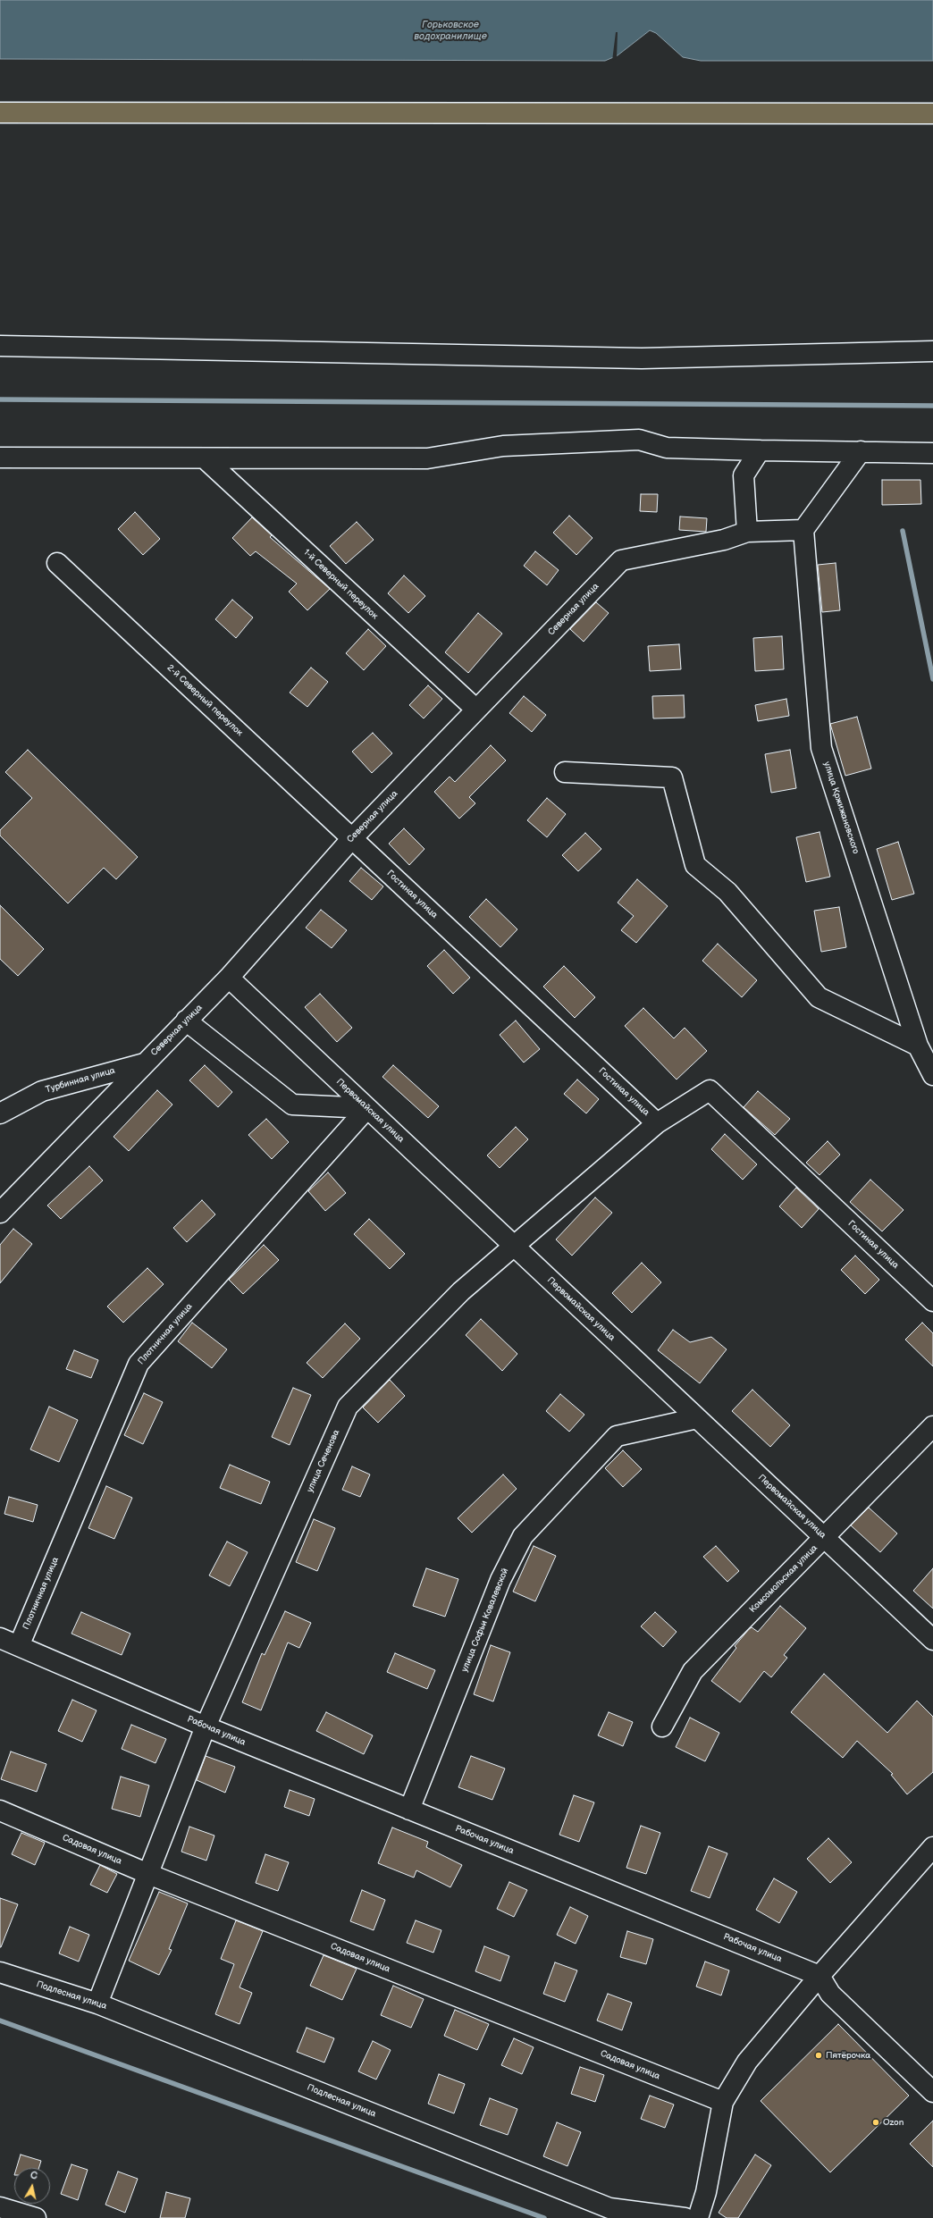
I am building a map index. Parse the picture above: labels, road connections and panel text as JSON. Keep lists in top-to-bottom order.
{
  "streets": {
    "street": [
      "1-й Северный переулок",
      "Северная улица",
      "2-й Северный переулок",
      "улица Кржижановского",
      "Гостиная улица",
      "Турбинная улица",
      "Первомайская улица",
      "Плотничная улица",
      "улица Сеченова",
      "Комсомольская улица",
      "улица Софьи Ковалевской",
      "Рабочая улица",
      "Садовая улица",
      "Подлесная улица"
    ]
  },
  "crossings": [
    ["1-й Северный переулок", "Северная улица"],
    ["Северная улица", "2-й Северный переулок"],
    ["Северная улица", "улица Кржижановского"],
    ["Северная улица", "Гостиная улица"],
    ["Северная улица", "Турбинная улица"],
    ["Северная улица", "Первомайская улица"],
    ["2-й Северный переулок", "Гостиная улица"],
    ["Гостиная улица", "улица Сеченова"],
    ["Первомайская улица", "Плотничная улица"],
    ["Первомайская улица", "улица Сеченова"],
    ["Первомайская улица", "Комсомольская улица"],
    ["Первомайская улица", "улица Софьи Ковалевской"],
    ["Плотничная улица", "Рабочая улица"],
    ["улица Сеченова", "Рабочая улица"],
    ["улица Сеченова", "Садовая улица"],
    ["улица Сеченова", "Подлесная улица"],
    ["улица Софьи Ковалевской", "Рабочая улица"]
  ],
  "water": ["Горьковское водохранилище"],
  "places": ["Пятёрочка", "Ozon"],
  "north": "top"
}
